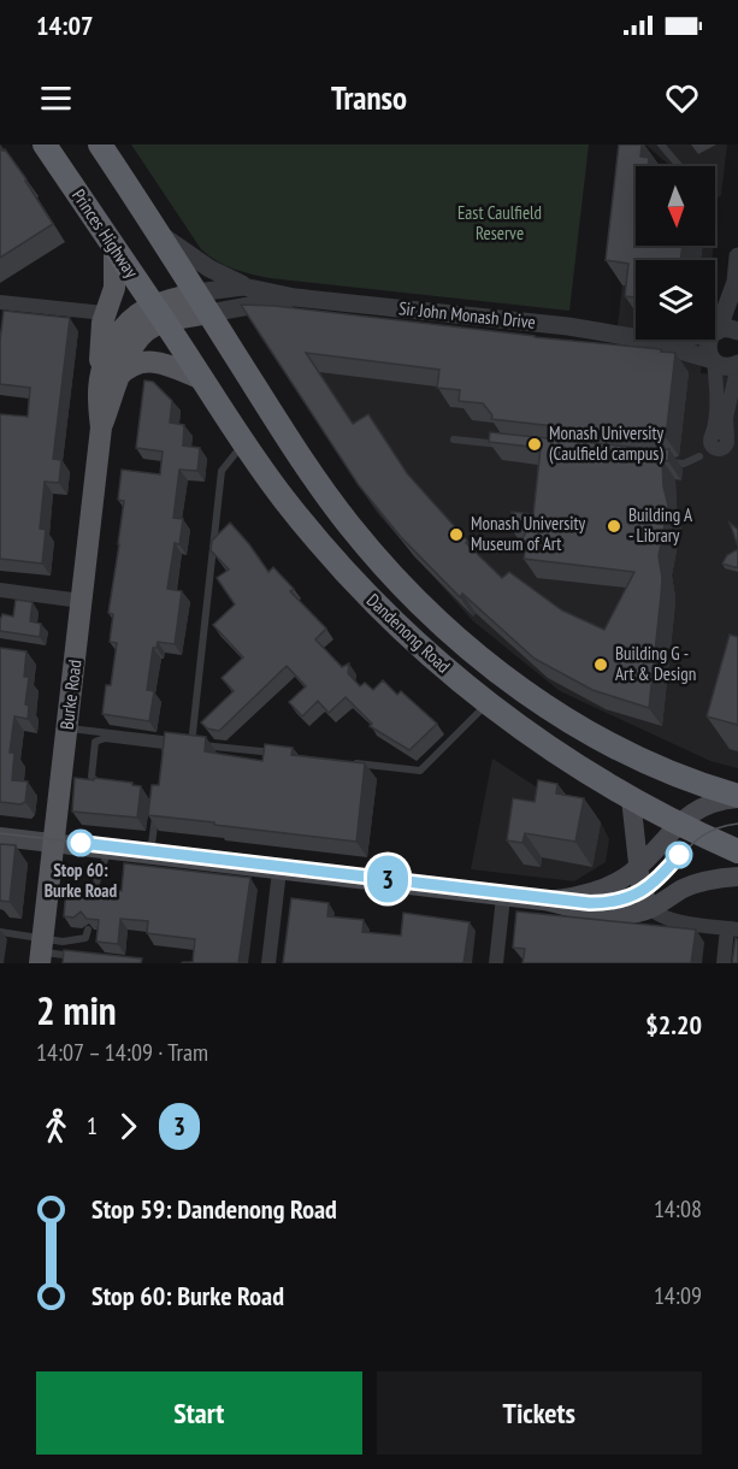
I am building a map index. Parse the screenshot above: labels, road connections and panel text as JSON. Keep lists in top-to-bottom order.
{
  "streets": {
    "highway": ["Princes Highway", "Dandenong Road"],
    "main road": ["Burke Road"],
    "street": ["Sir John Monash Drive"]
  },
  "crossings": [
    ["Princes Highway", "Dandenong Road"],
    ["Princes Highway", "Burke Road"],
    ["Sir John Monash Drive", "Dandenong Road"],
    ["Sir John Monash Drive", "Burke Road"],
    ["Dandenong Road", "Burke Road"]
  ],
  "parks": ["East Caulfield Reserve"],
  "places": [
    "Monash University (Caulfield campus)",
    "Building A - Library",
    "Monash University Museum of Art",
    "Building G - Art & Design",
    "Stop 60: Burke Road"
  ],
  "lines": ["tram line 3"],
  "north": "bottom",
  "page": {
    "status": "14:07",
    "header": "Transo",
    "on_map": "3",
    "heading": ["2 min", "14:07 – 14:09 · Tram", "$2.20"],
    "legs": ["1", "3"],
    "list": [
      {
        "name": "Stop 59: Dandenong Road",
        "value": "14:08"
      },
      {
        "name": "Stop 60: Burke Road",
        "value": "14:09"
      }
    ],
    "buttons": ["Start", "Tickets"]
  }
}
